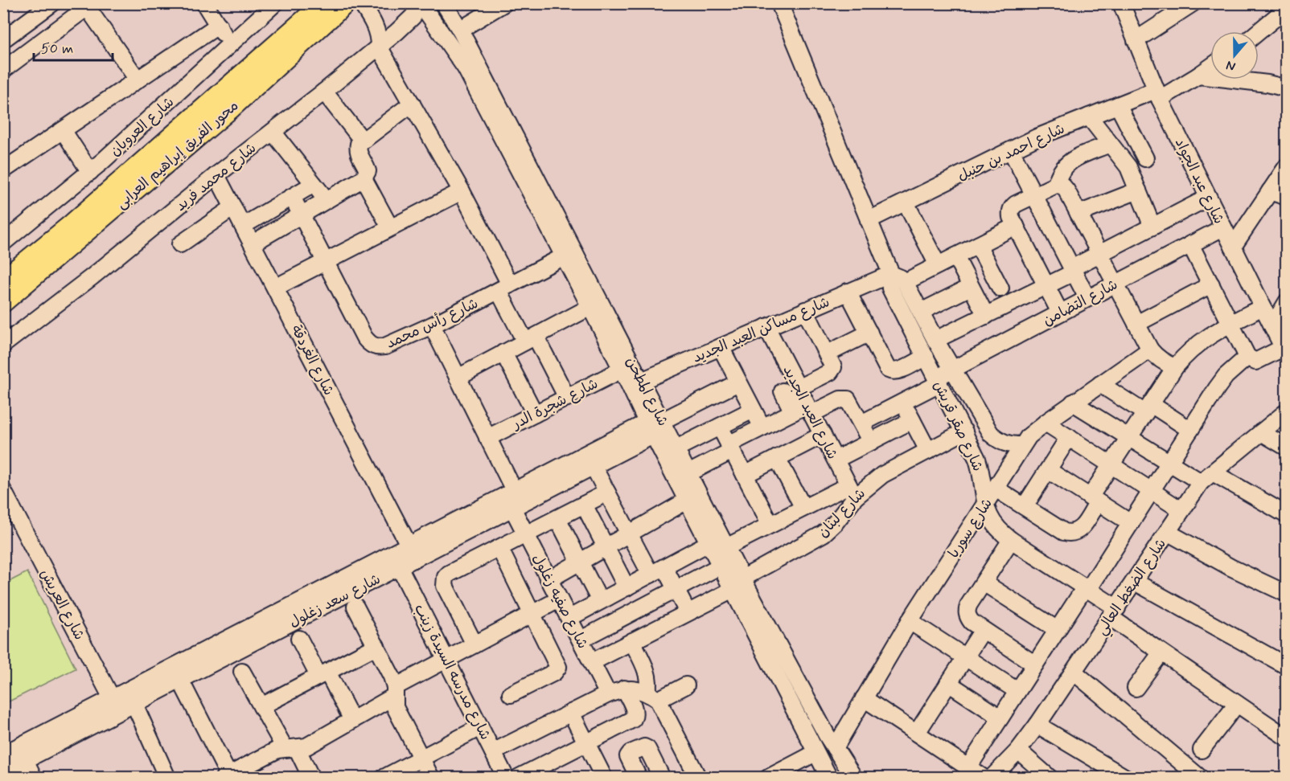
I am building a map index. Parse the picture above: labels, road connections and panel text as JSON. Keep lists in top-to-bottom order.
{
  "streets": {
    "main road": ["محور الفريق إبراهيم العرابى"],
    "street": [
      "شارع العروبان",
      "شارع احمد بن حنبل",
      "شارع محمد فريد",
      "شارع عبد الجواد",
      "شارع التضامن",
      "شارع رأس محمد",
      "شارع مساكن العبد الجديد",
      "شارع الغردقة",
      "شارع المطحن",
      "شارع شجرة الدر",
      "شارع العبد الجديد",
      "شارع صقر قريش",
      "شارع لبنان",
      "شارع سوريا",
      "شارع الضغط العالي",
      "شارع سعد زغلول",
      "شارع صفيه زغلول",
      "شارع العريش",
      "شارع مدرسه السيدة زينب"
    ]
  },
  "crossings": [
    ["شارع احمد بن حنبل", "شارع عبد الجواد"],
    ["شارع احمد بن حنبل", "شارع صقر قريش"],
    ["شارع محمد فريد", "شارع الغردقة"],
    ["شارع محمد فريد", "شارع المطحن"],
    ["شارع عبد الجواد", "شارع التضامن"],
    ["شارع التضامن", "شارع صقر قريش"],
    ["شارع رأس محمد", "شارع المطحن"],
    ["شارع مساكن العبد الجديد", "شارع المطحن"],
    ["شارع مساكن العبد الجديد", "شارع العبد الجديد"],
    ["شارع مساكن العبد الجديد", "شارع صقر قريش"],
    ["شارع الغردقة", "شارع سعد زغلول"],
    ["شارع المطحن", "شارع شجرة الدر"],
    ["شارع المطحن", "شارع لبنان"],
    ["شارع المطحن", "شارع سوريا"],
    ["شارع المطحن", "شارع سعد زغلول"],
    ["شارع العبد الجديد", "شارع لبنان"],
    ["شارع صقر قريش", "شارع لبنان"],
    ["شارع صقر قريش", "شارع سوريا"],
    ["شارع صقر قريش", "شارع الضغط العالي"],
    ["شارع لبنان", "شارع صفيه زغلول"],
    ["شارع سعد زغلول", "شارع صفيه زغلول"],
    ["شارع سعد زغلول", "شارع العريش"],
    ["شارع سعد زغلول", "شارع مدرسه السيدة زينب"]
  ],
  "scale_bar": "50 m",
  "north": "bottom"
}
